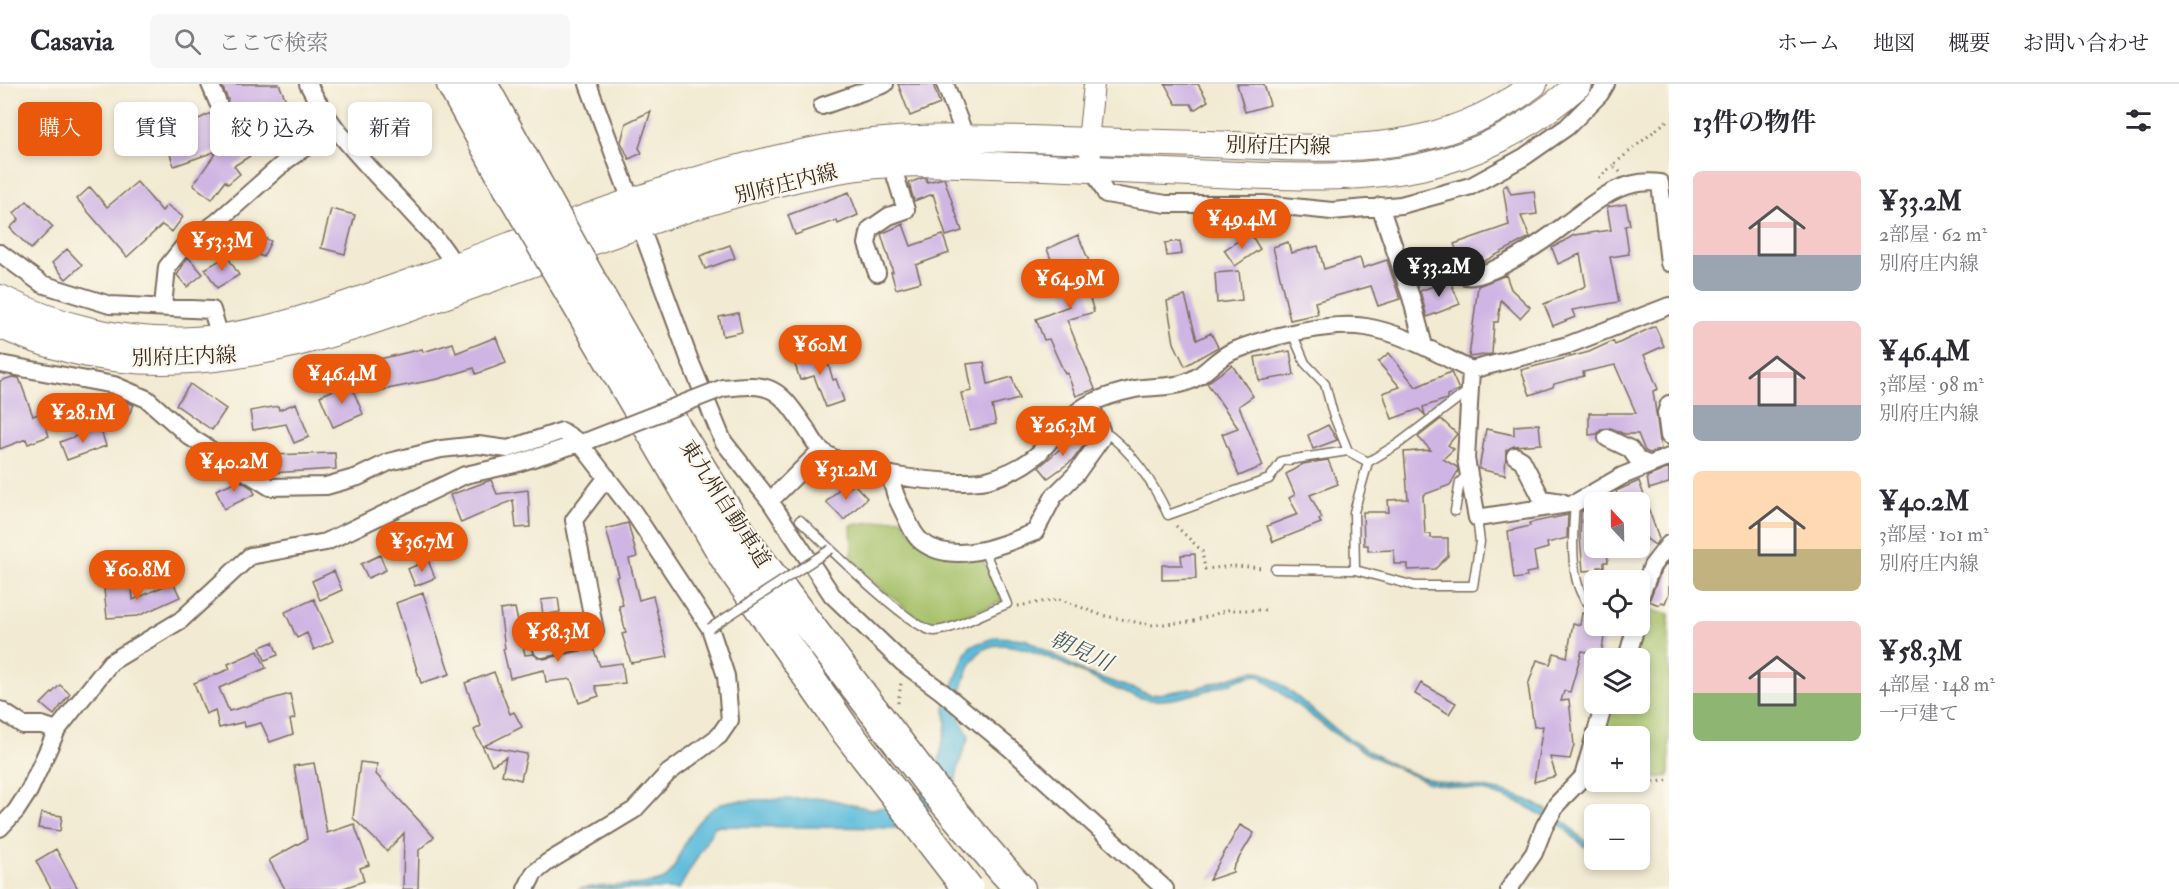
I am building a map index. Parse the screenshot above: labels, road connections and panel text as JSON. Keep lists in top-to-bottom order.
{
  "streets": {
    "highway": ["東九州自動車道"],
    "main road": ["別府庄内線"]
  },
  "water": ["朝見川"],
  "north": "top",
  "page": {
    "header": "Casavia",
    "search": "ここで検索",
    "nav": [
      "ホーム",
      "地図",
      "概要",
      "お問い合わせ"
    ],
    "heading": "13件の物件",
    "chip": [
      "購入",
      "賃貸",
      "絞り込み",
      "新着"
    ],
    "list": [
      {
        "name": "¥33.2M",
        "note": "2部屋 · 62 m² · 別府庄内線"
      },
      {
        "name": "¥46.4M",
        "note": "3部屋 · 98 m² · 別府庄内線"
      },
      {
        "name": "¥40.2M",
        "note": "3部屋 · 101 m² · 別府庄内線"
      },
      {
        "name": "¥58.3M",
        "note": "4部屋 · 148 m² · 一戸建て"
      }
    ],
    "price": [
      "¥49.4M",
      "¥53.3M",
      "¥33.2M",
      "¥64.9M",
      "¥60M",
      "¥46.4M",
      "¥28.1M",
      "¥26.3M",
      "¥40.2M",
      "¥31.2M",
      "¥36.7M",
      "¥60.8M",
      "¥58.3M"
    ],
    "map_buttons": ["+", "−"]
  }
}
